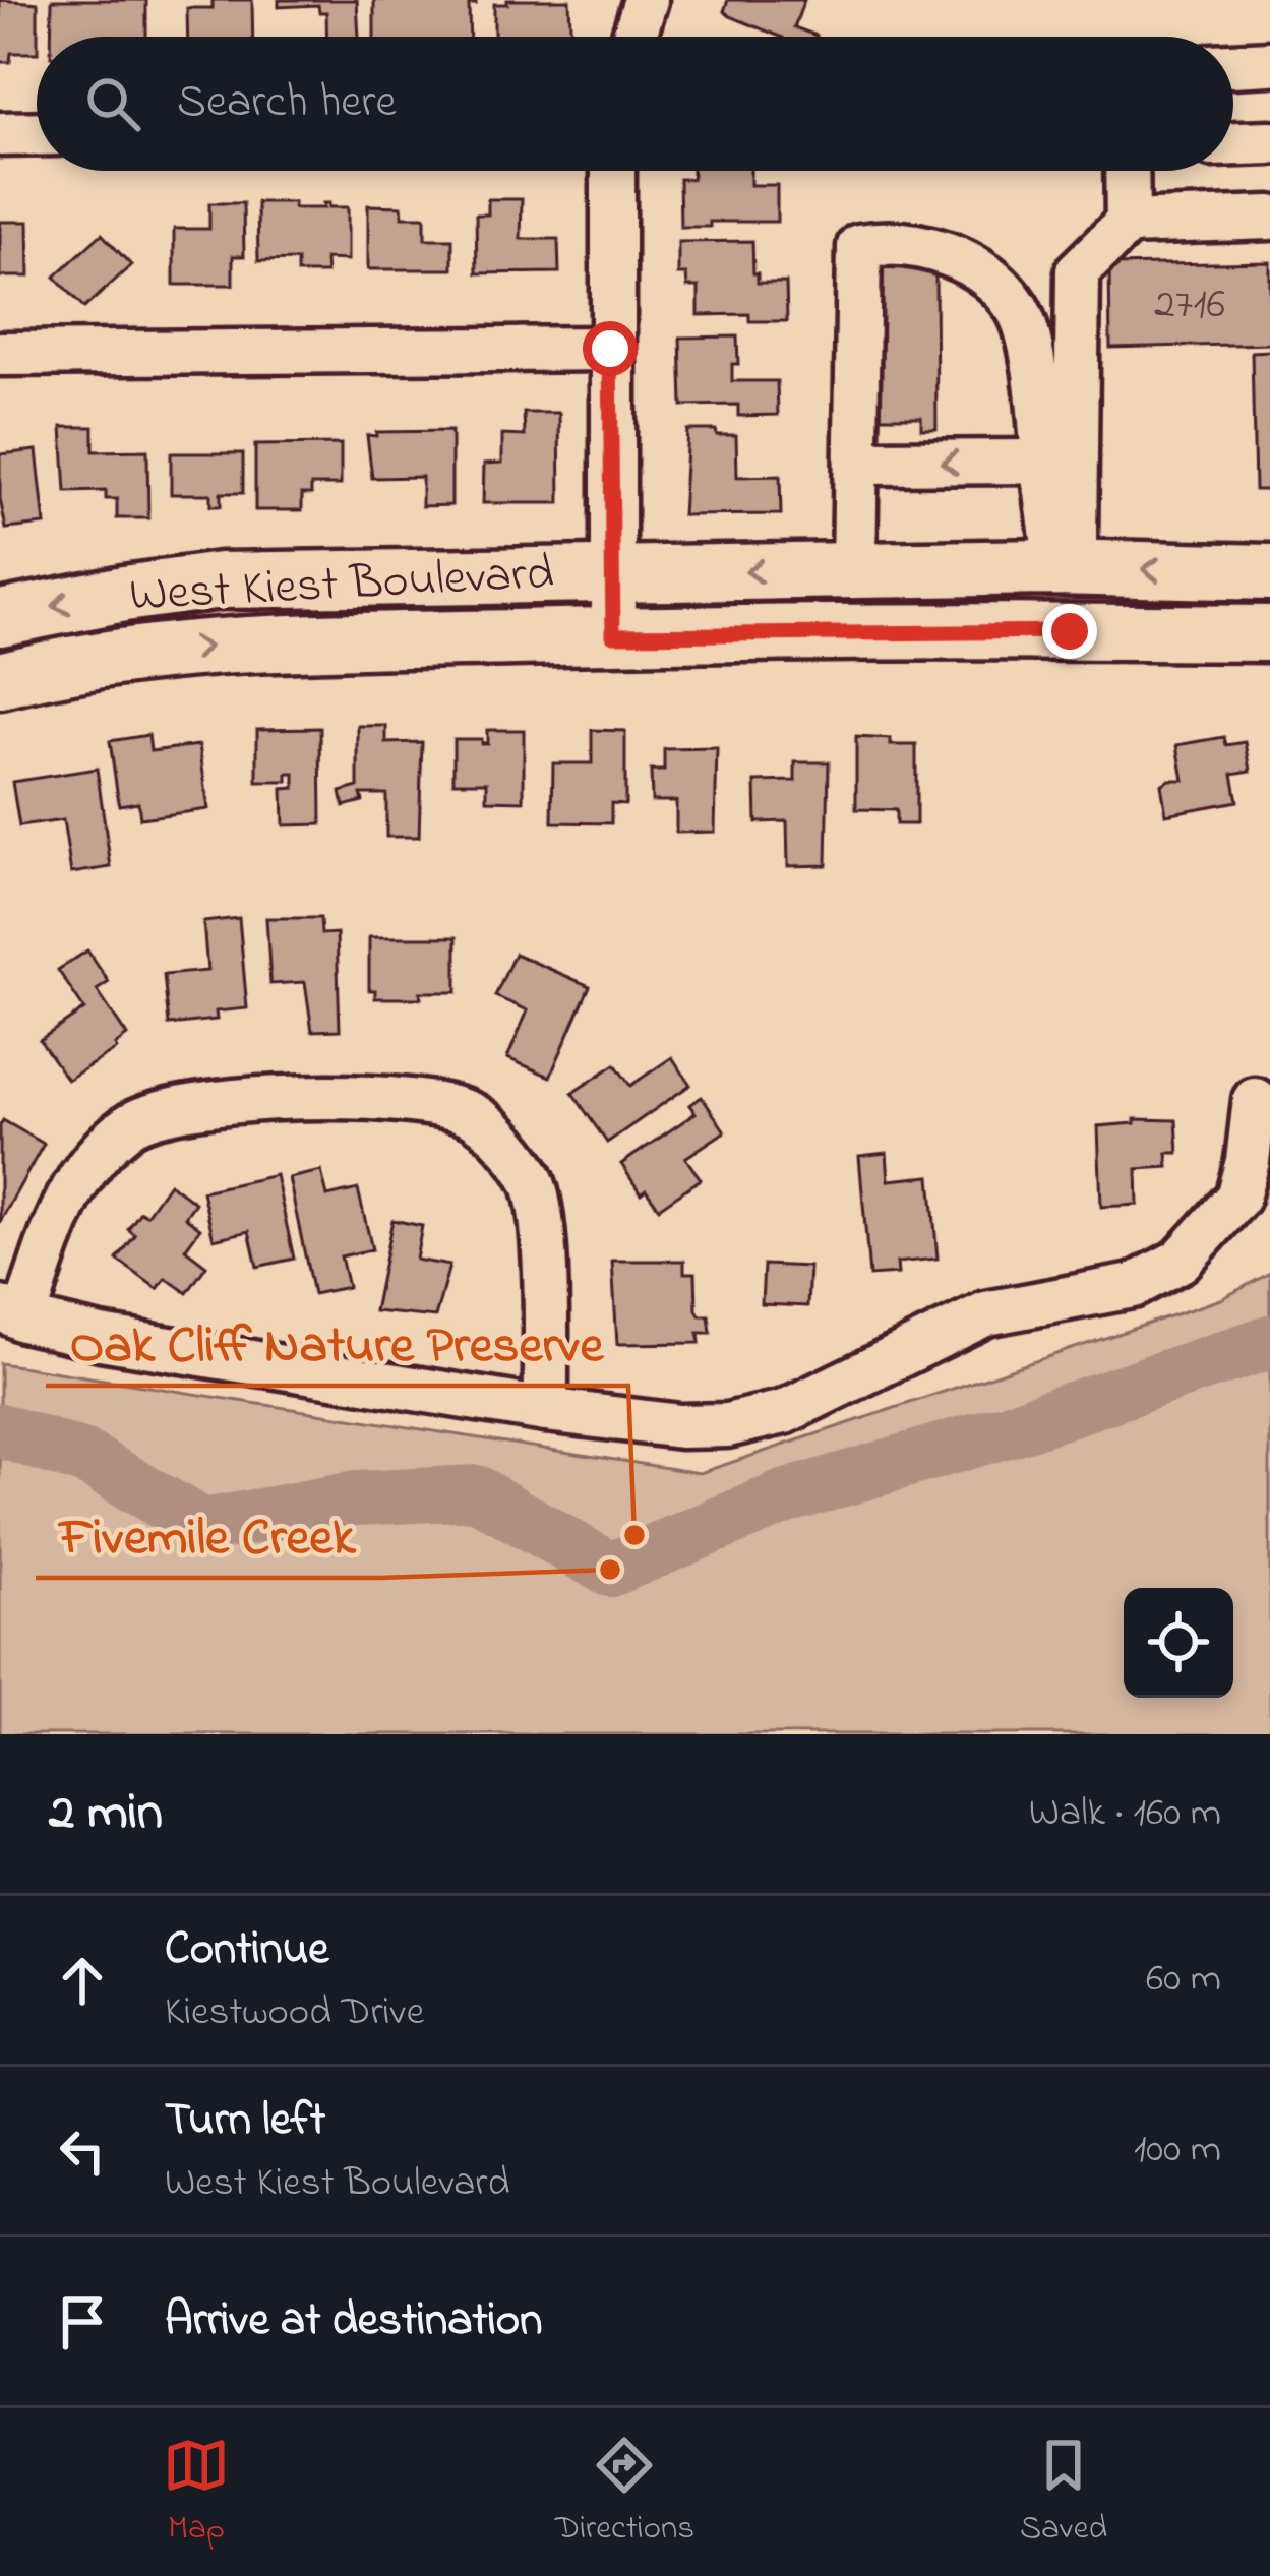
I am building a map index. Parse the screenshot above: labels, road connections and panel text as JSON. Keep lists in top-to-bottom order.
{
  "streets": {
    "main road": ["West Kiest Boulevard"]
  },
  "places": ["Oak Cliff Nature Preserve", "Fivemile Creek"],
  "house_numbers": ["2716"],
  "page": {
    "search": "Search here",
    "heading": ["2 min", "Walk · 160 m"],
    "list": [
      ["Continue", "Kiestwood Drive", "60 m"],
      ["Turn left", "West Kiest Boulevard", "100 m"],
      "Arrive at destination"
    ],
    "nav": ["Map", "Directions", "Saved"]
  }
}
